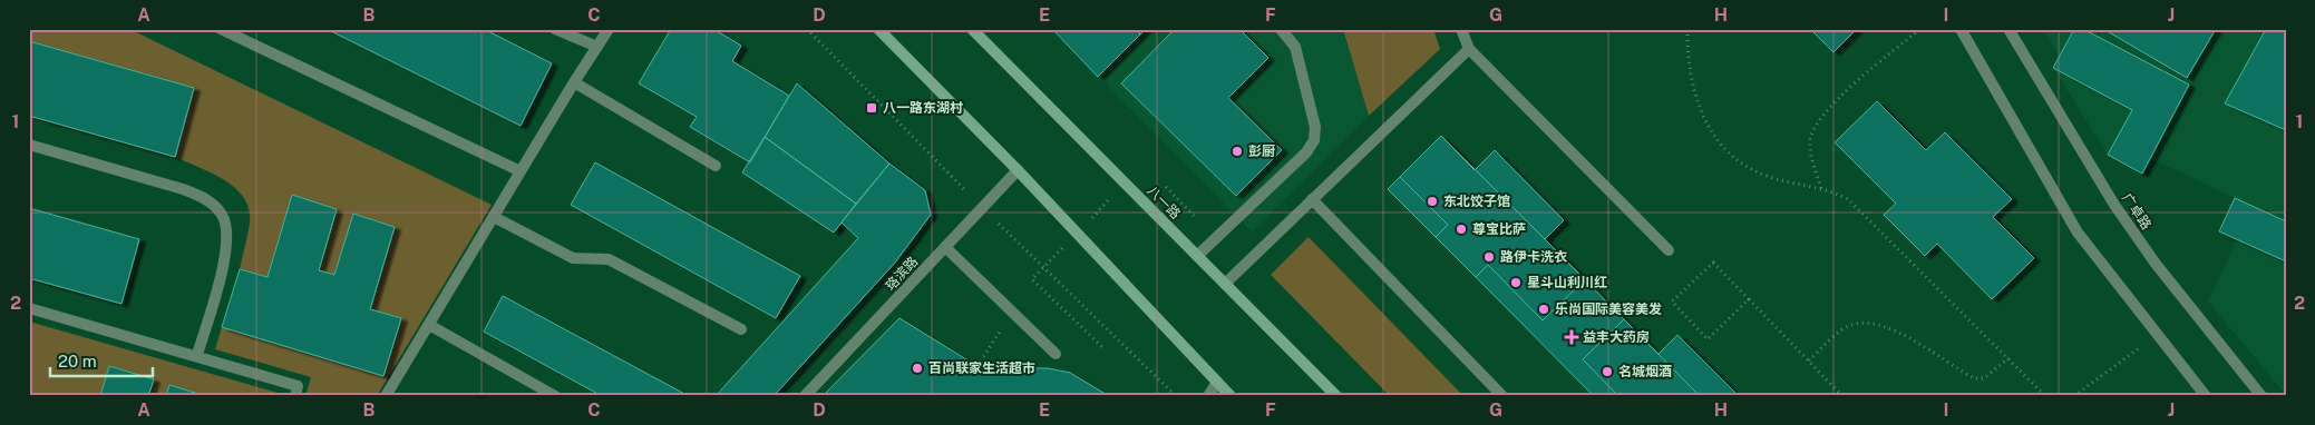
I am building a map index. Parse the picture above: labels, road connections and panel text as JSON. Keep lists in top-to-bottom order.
{
  "streets": {
    "main road": ["八一路"],
    "street": ["广卓路", "珞滨路"]
  },
  "places": {
    "transit": ["八一路东湖村"],
    "other": [
      "彭厨",
      "东北饺子馆",
      "尊宝比萨",
      "路伊卡洗衣",
      "星斗山利川红",
      "乐尚国际美容美发",
      "百尚联家生活超市",
      "名城烟酒"
    ],
    "health": ["益丰大药房"]
  },
  "scale_bar": "20 m",
  "grid": {
    "columns": [
      "A",
      "B",
      "C",
      "D",
      "E",
      "F",
      "G",
      "H",
      "I",
      "J"
    ],
    "rows": ["1", "2"]
  }
}
